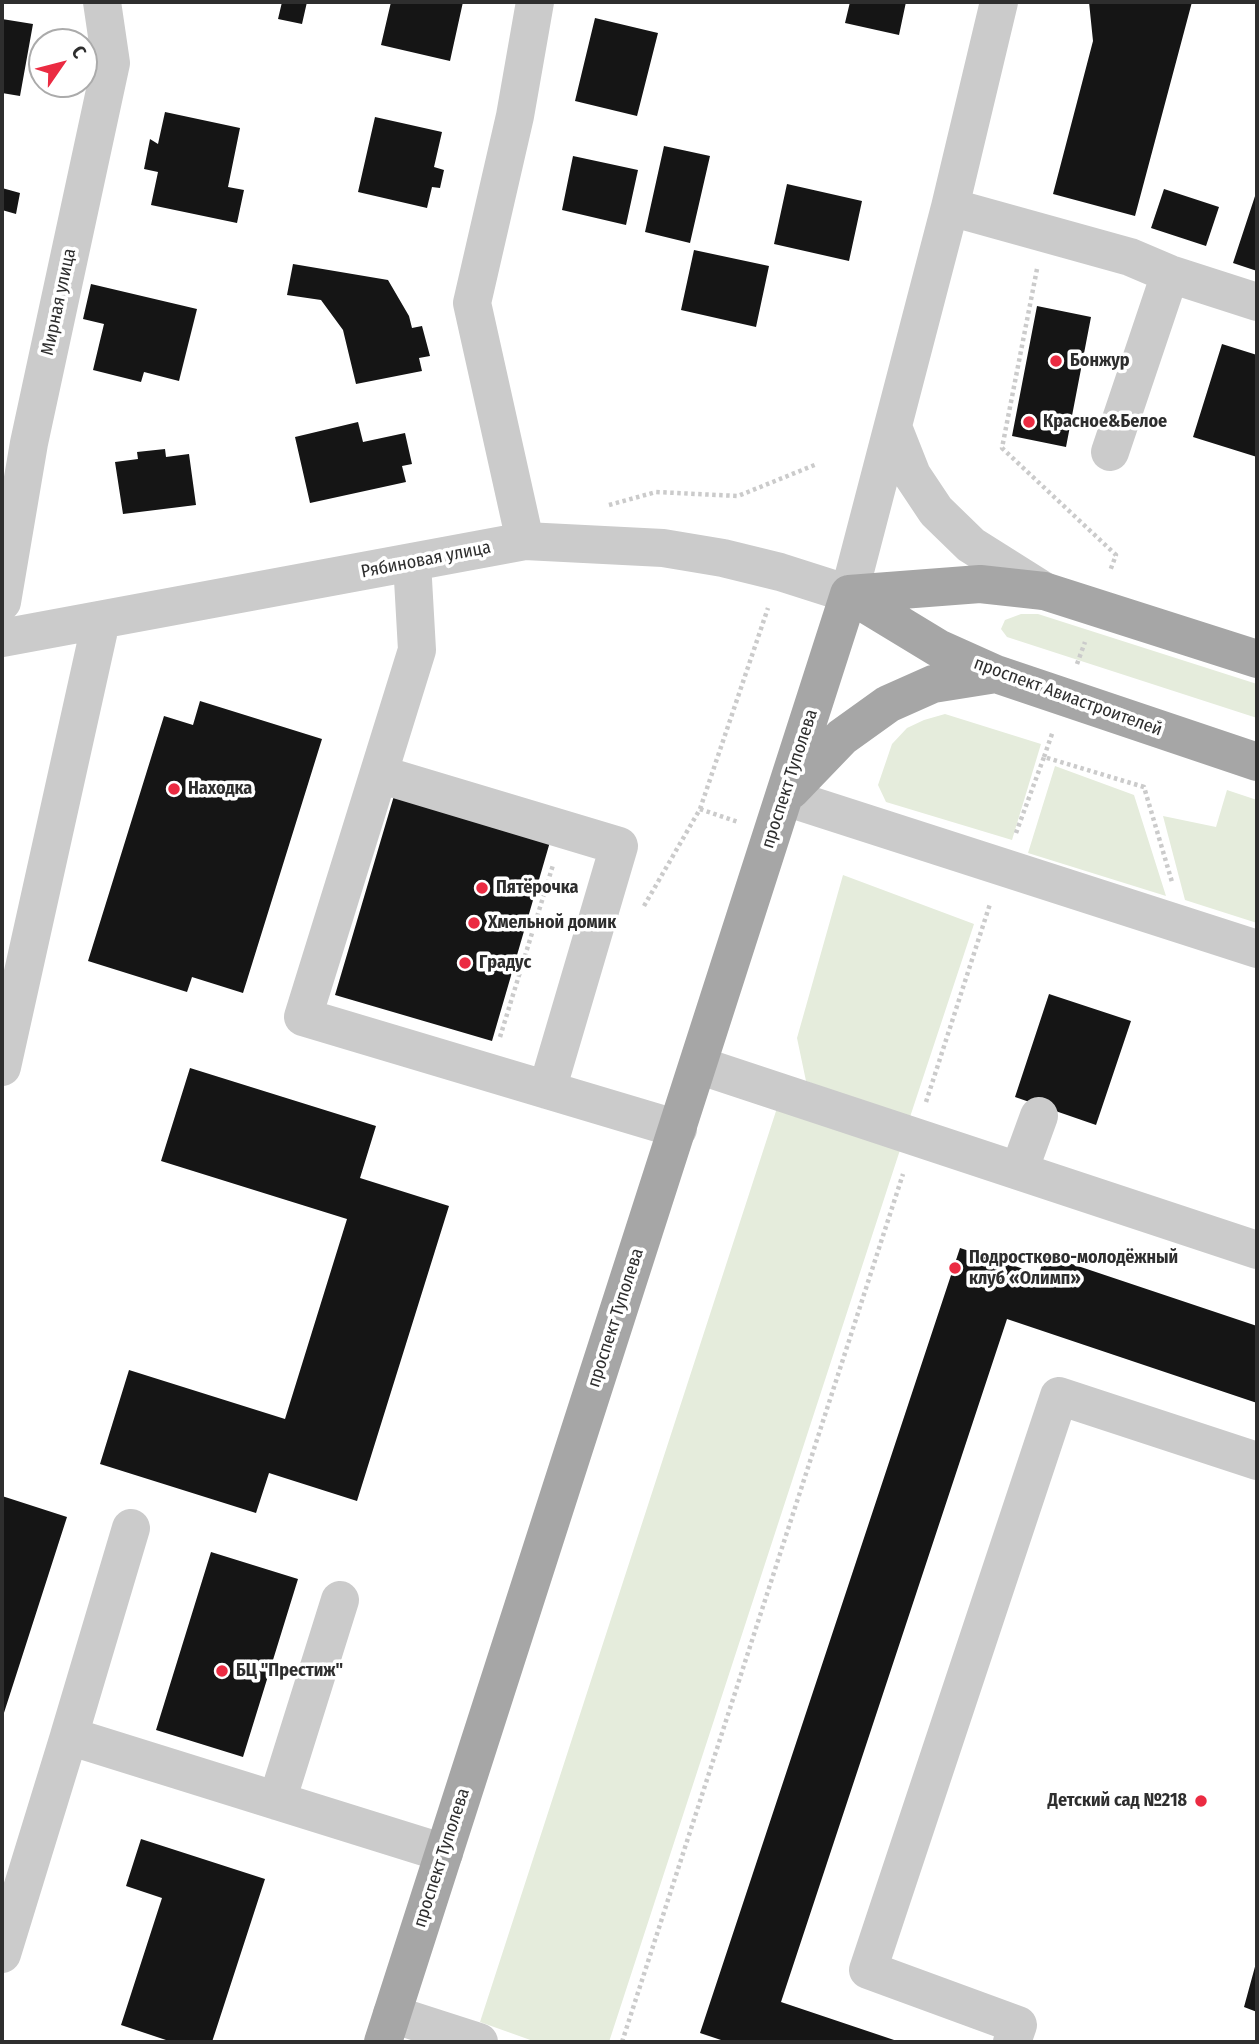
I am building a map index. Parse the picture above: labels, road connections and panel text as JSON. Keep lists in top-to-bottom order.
{
  "streets": {
    "main road": ["проспект Авиастроителей", "проспект Туполева"],
    "street": ["Мирная улица", "Рябиновая улица"]
  },
  "crossings": [
    ["Рябиновая улица", "проспект Авиастроителей"],
    ["Рябиновая улица", "проспект Туполева"],
    ["проспект Авиастроителей", "проспект Туполева"]
  ],
  "places": [
    "Бонжур",
    "Красное&Белое",
    "Находка",
    "Пятёрочка",
    "Хмельной домик",
    "Градус",
    "Подростково-молодёжный клуб «Олимп»",
    "БЦ \"Престиж\"",
    "Детский сад №218"
  ],
  "north": "top right"
}
